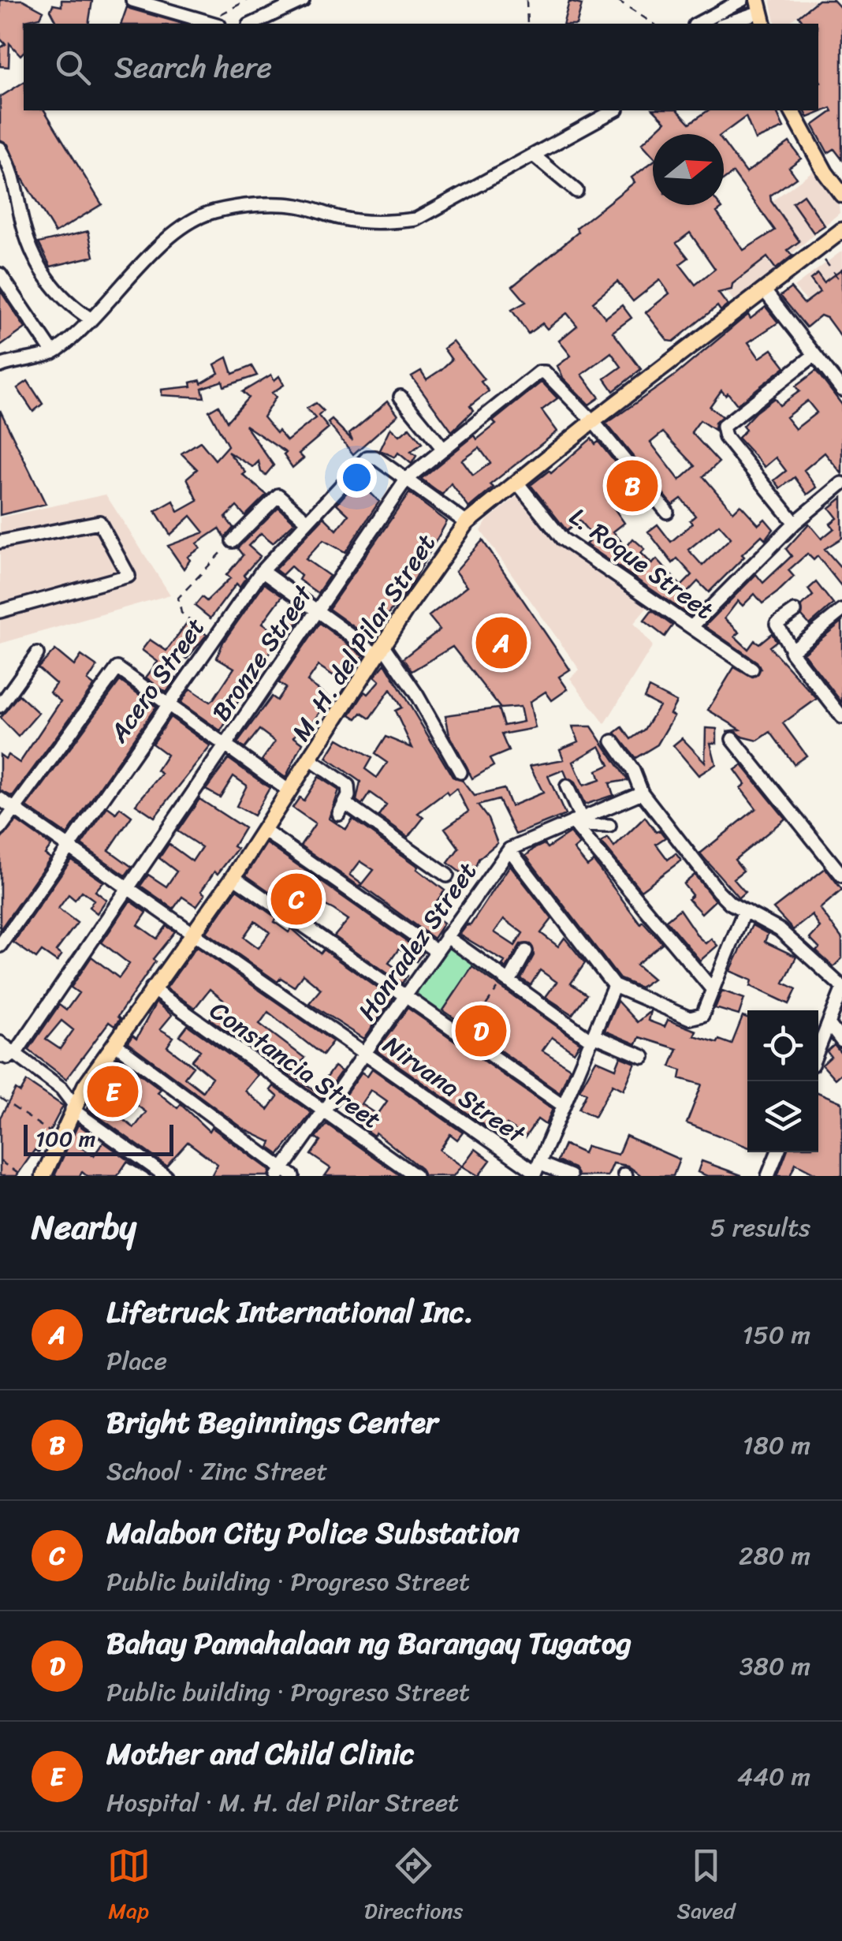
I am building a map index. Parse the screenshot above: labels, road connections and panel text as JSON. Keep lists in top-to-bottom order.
{
  "streets": {
    "main road": ["M. H. del Pilar Street"],
    "street": [
      "L. Roque Street",
      "Bronze Street",
      "Acero Street",
      "Honradez Street",
      "Constancia Street",
      "Nirvana Street"
    ]
  },
  "crossings": [
    ["L. Roque Street", "M. H. del Pilar Street"],
    ["M. H. del Pilar Street", "Bronze Street"],
    ["M. H. del Pilar Street", "Constancia Street"],
    ["M. H. del Pilar Street", "Nirvana Street"],
    ["Bronze Street", "Acero Street"],
    ["Bronze Street", "Nirvana Street"],
    ["Acero Street", "Nirvana Street"],
    ["Honradez Street", "Constancia Street"],
    ["Honradez Street", "Nirvana Street"]
  ],
  "scale_bar": "100 m",
  "north": "right",
  "page": {
    "search": "Search here",
    "pins": [
      "B",
      "A",
      "C",
      "D",
      "E"
    ],
    "scale": "100 m",
    "heading": ["Nearby", "5 results"],
    "list": [
      {
        "mark": "A",
        "name": "Lifetruck International Inc.",
        "note": "Place",
        "value": "150 m"
      },
      {
        "mark": "B",
        "name": "Bright Beginnings Center",
        "note": "School · Zinc Street",
        "value": "180 m"
      },
      {
        "mark": "C",
        "name": "Malabon City Police Substation",
        "note": "Public building · Progreso Street",
        "value": "280 m"
      },
      {
        "mark": "D",
        "name": "Bahay Pamahalaan ng Barangay Tugatog",
        "note": "Public building · Progreso Street",
        "value": "380 m"
      },
      {
        "mark": "E",
        "name": "Mother and Child Clinic",
        "note": "Hospital · M. H. del Pilar Street",
        "value": "440 m"
      }
    ],
    "nav": ["Map", "Directions", "Saved"]
  }
}
